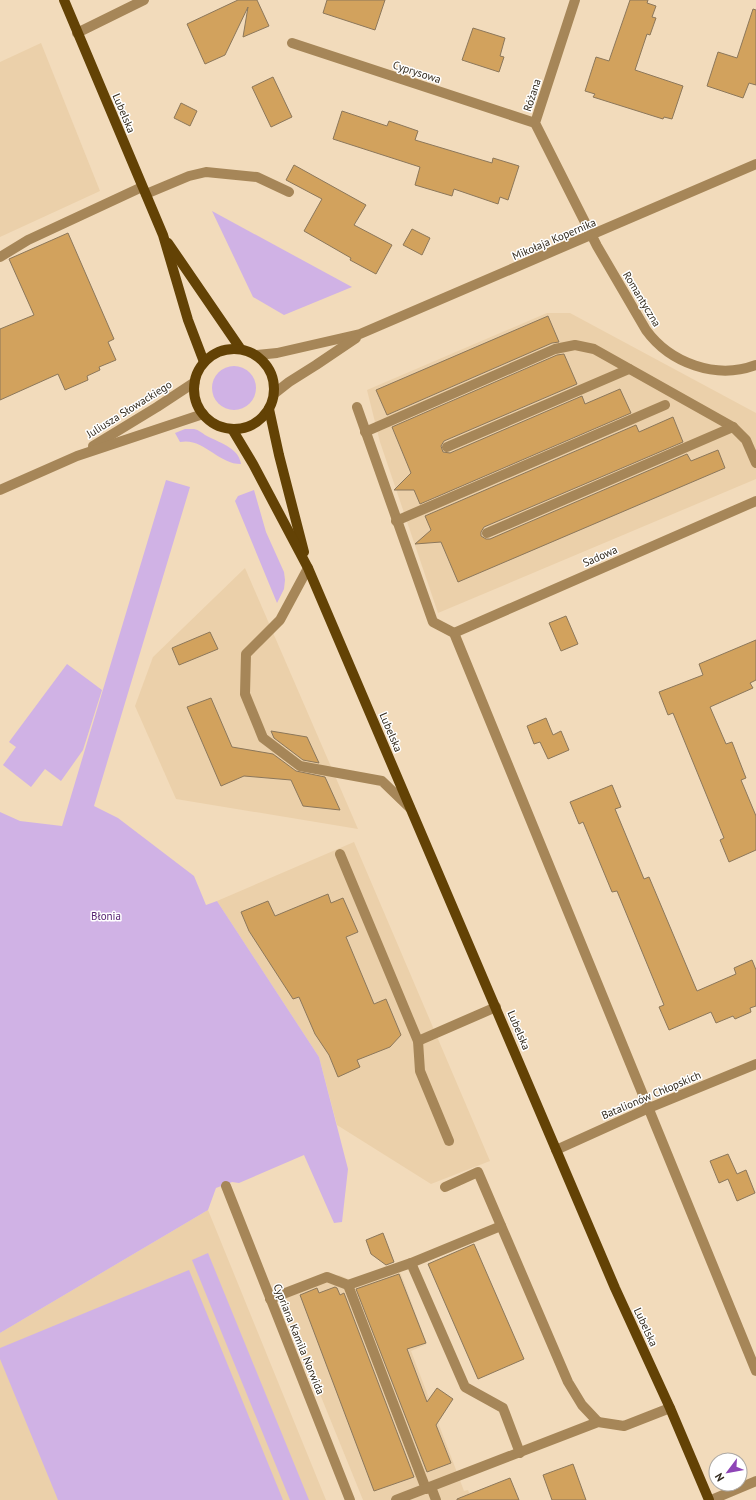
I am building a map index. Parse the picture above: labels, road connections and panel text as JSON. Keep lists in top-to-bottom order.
{
  "streets": {
    "main road": ["Lubelska"],
    "street": [
      "Cyprysowa",
      "Różana",
      "Mikołaja Kopernika",
      "Romantyczna",
      "Juliusza Słowackiego",
      "Sadowa",
      "Batalionów Chłopskich",
      "Cypriana Kamila Norwida"
    ]
  },
  "crossings": [
    ["Cyprysowa", "Różana"],
    ["Różana", "Mikołaja Kopernika"],
    ["Różana", "Romantyczna"],
    ["Lubelska", "Mikołaja Kopernika"],
    ["Lubelska", "Juliusza Słowackiego"],
    ["Lubelska", "Batalionów Chłopskich"],
    ["Mikołaja Kopernika", "Romantyczna"],
    ["Mikołaja Kopernika", "Juliusza Słowackiego"]
  ],
  "parks": ["Błonia"],
  "north": "bottom left"
}
